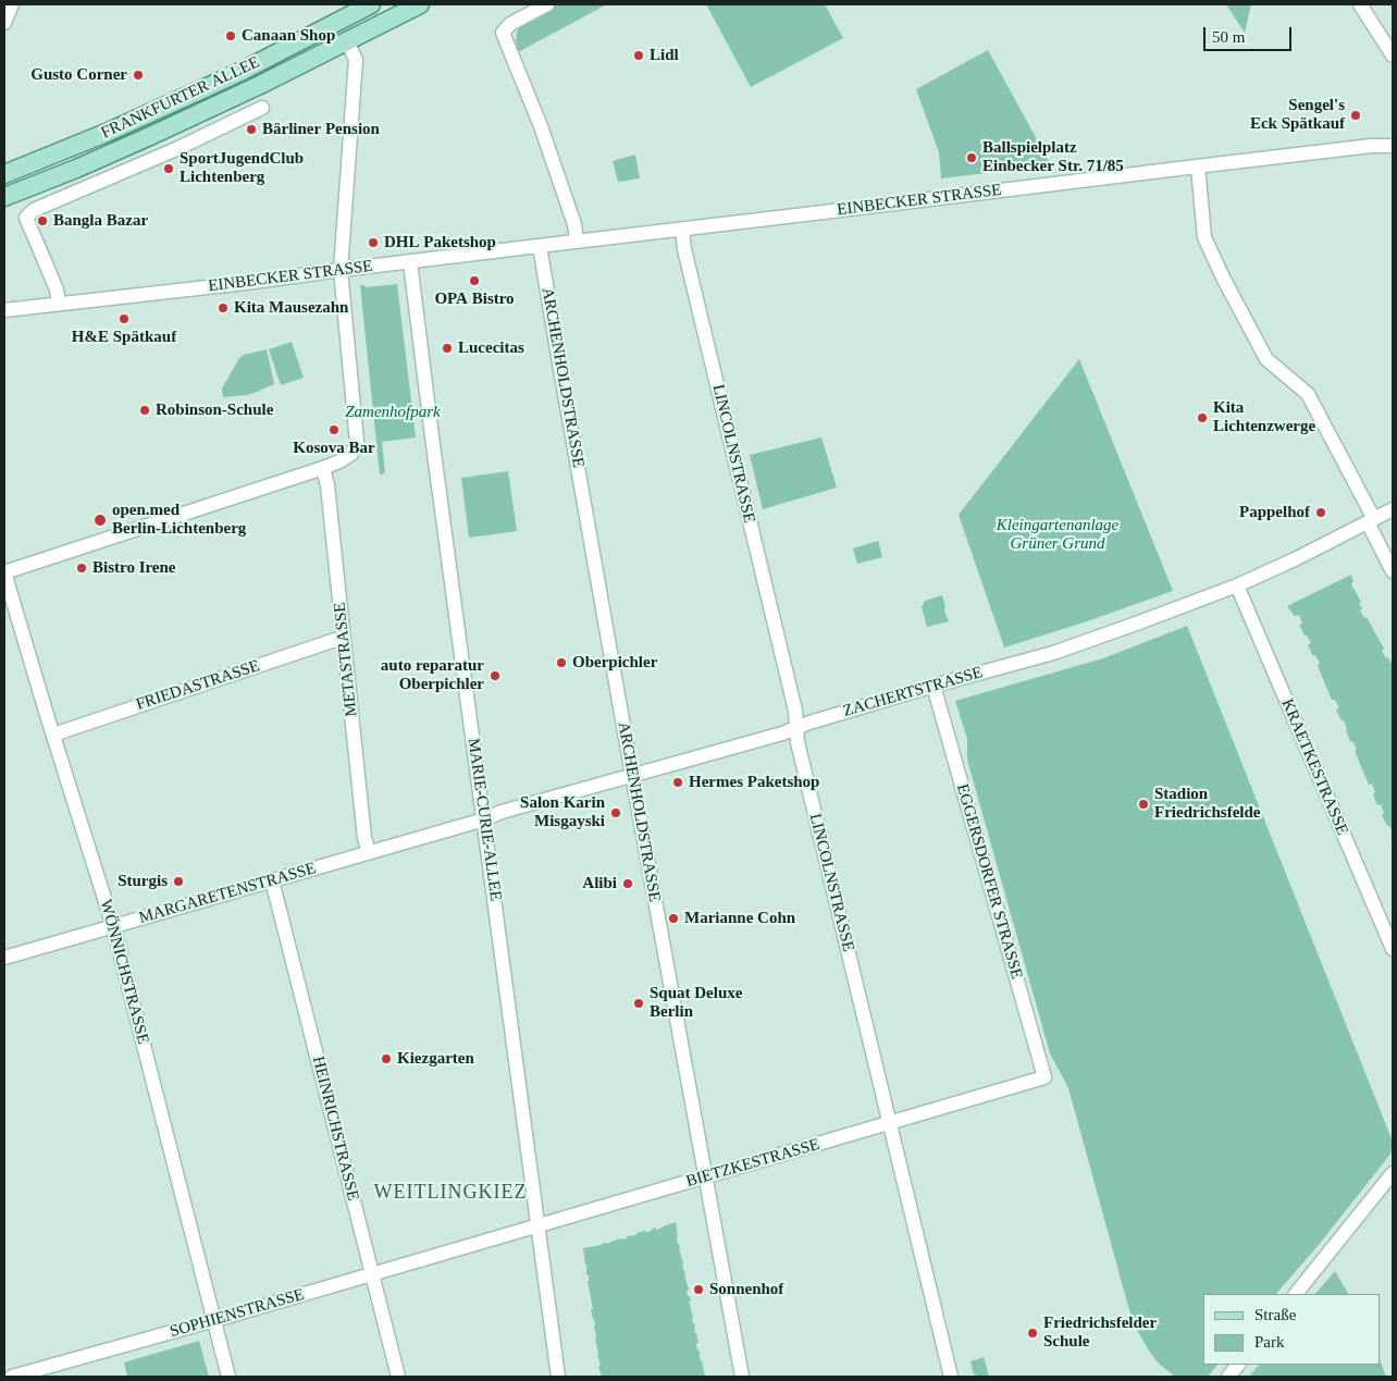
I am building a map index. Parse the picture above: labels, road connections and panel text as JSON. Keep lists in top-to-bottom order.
{
  "streets": {
    "main road": ["FRANKFURTER ALLEE"],
    "street": [
      "EINBECKER STRASSE",
      "ARCHENHOLDSTRASSE",
      "LINCOLNSTRASSE",
      "METASTRASSE",
      "FRIEDASTRASSE",
      "ZACHERTSTRASSE",
      "KRAETKESTRASSE",
      "MARIE-CURIE-ALLEE",
      "EGGERSDORFER STRASSE",
      "MARGARETENSTRASSE",
      "WÖNNICHSTRASSE",
      "HEINRICHSTRASSE",
      "BIETZKESTRASSE",
      "SOPHIENSTRASSE"
    ]
  },
  "crossings": [
    ["EINBECKER STRASSE", "ARCHENHOLDSTRASSE"],
    ["EINBECKER STRASSE", "LINCOLNSTRASSE"],
    ["EINBECKER STRASSE", "MARIE-CURIE-ALLEE"],
    ["ARCHENHOLDSTRASSE", "ZACHERTSTRASSE"],
    ["ARCHENHOLDSTRASSE", "BIETZKESTRASSE"],
    ["LINCOLNSTRASSE", "ZACHERTSTRASSE"],
    ["LINCOLNSTRASSE", "BIETZKESTRASSE"],
    ["METASTRASSE", "FRIEDASTRASSE"],
    ["METASTRASSE", "MARGARETENSTRASSE"],
    ["FRIEDASTRASSE", "WÖNNICHSTRASSE"],
    ["ZACHERTSTRASSE", "KRAETKESTRASSE"],
    ["ZACHERTSTRASSE", "MARIE-CURIE-ALLEE"],
    ["ZACHERTSTRASSE", "EGGERSDORFER STRASSE"],
    ["ZACHERTSTRASSE", "MARGARETENSTRASSE"],
    ["MARIE-CURIE-ALLEE", "BIETZKESTRASSE"],
    ["EGGERSDORFER STRASSE", "BIETZKESTRASSE"],
    ["MARGARETENSTRASSE", "WÖNNICHSTRASSE"],
    ["MARGARETENSTRASSE", "HEINRICHSTRASSE"],
    ["WÖNNICHSTRASSE", "SOPHIENSTRASSE"],
    ["HEINRICHSTRASSE", "SOPHIENSTRASSE"],
    ["BIETZKESTRASSE", "SOPHIENSTRASSE"]
  ],
  "districts": ["WEITLINGKIEZ"],
  "parks": ["Zamenhofpark", "Kleingartenanlage Grüner Grund"],
  "places": [
    "Canaan Shop",
    "Lidl",
    "Gusto Corner",
    "Sengel's Eck Spätkauf",
    "Bärliner Pension",
    "Ballspielplatz Einbecker Str. 71/85",
    "SportJugendClub Lichtenberg",
    "Bangla Bazar",
    "DHL Paketshop",
    "OPA Bistro",
    "Kita Mausezahn",
    "H&E Spätkauf",
    "Lucecitas",
    "Robinson-Schule",
    "Kita Lichtenzwerge",
    "Kosova Bar",
    "Pappelhof",
    "open.med Berlin-Lichtenberg",
    "Bistro Irene",
    "Oberpichler",
    "auto reparatur Oberpichler",
    "Hermes Paketshop",
    "Stadion Friedrichsfelde",
    "Salon Karin Misgayski",
    "Sturgis",
    "Alibi",
    "Marianne Cohn",
    "Squat Deluxe Berlin",
    "Kiezgarten",
    "Sonnenhof",
    "Friedrichsfelder Schule"
  ],
  "legend": ["Straße", "Park"],
  "scale_bar": "50 m"
}
